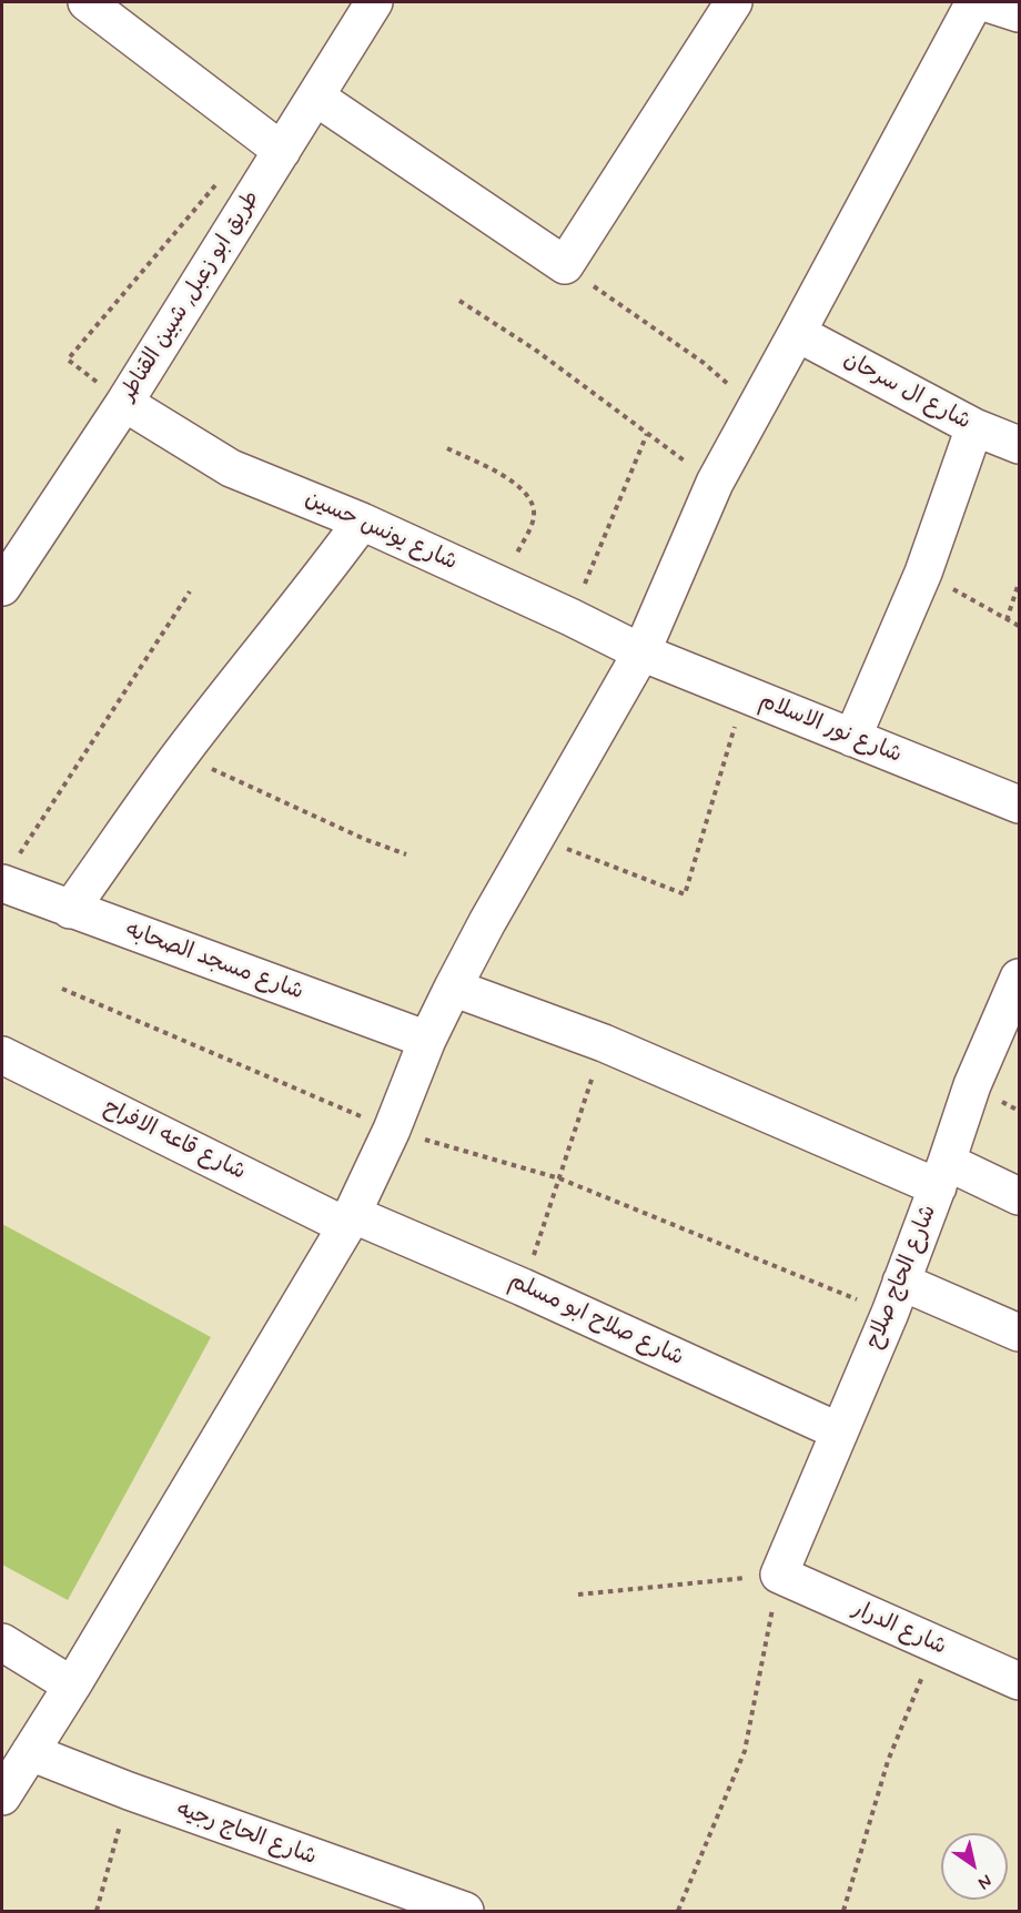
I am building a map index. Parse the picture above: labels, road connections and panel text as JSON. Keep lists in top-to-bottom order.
{
  "streets": {
    "street": [
      "طريق ابو زعبل, شبين القناطر",
      "شارع ال سرحان",
      "شارع يونس حسين",
      "شارع نور الاسلام",
      "شارع مسجد الصحابه",
      "شارع قاعه الافراح",
      "شارع الحاج صلاح",
      "شارع صلاح ابو مسلم",
      "شارع الدرار",
      "شارع الحاج رجيه"
    ]
  },
  "crossings": [
    ["طريق ابو زعبل, شبين القناطر", "شارع يونس حسين"],
    ["شارع يونس حسين", "شارع نور الاسلام"],
    ["شارع قاعه الافراح", "شارع صلاح ابو مسلم"],
    ["شارع الحاج صلاح", "شارع صلاح ابو مسلم"],
    ["شارع الحاج صلاح", "شارع الدرار"]
  ],
  "north": "bottom right"
}
